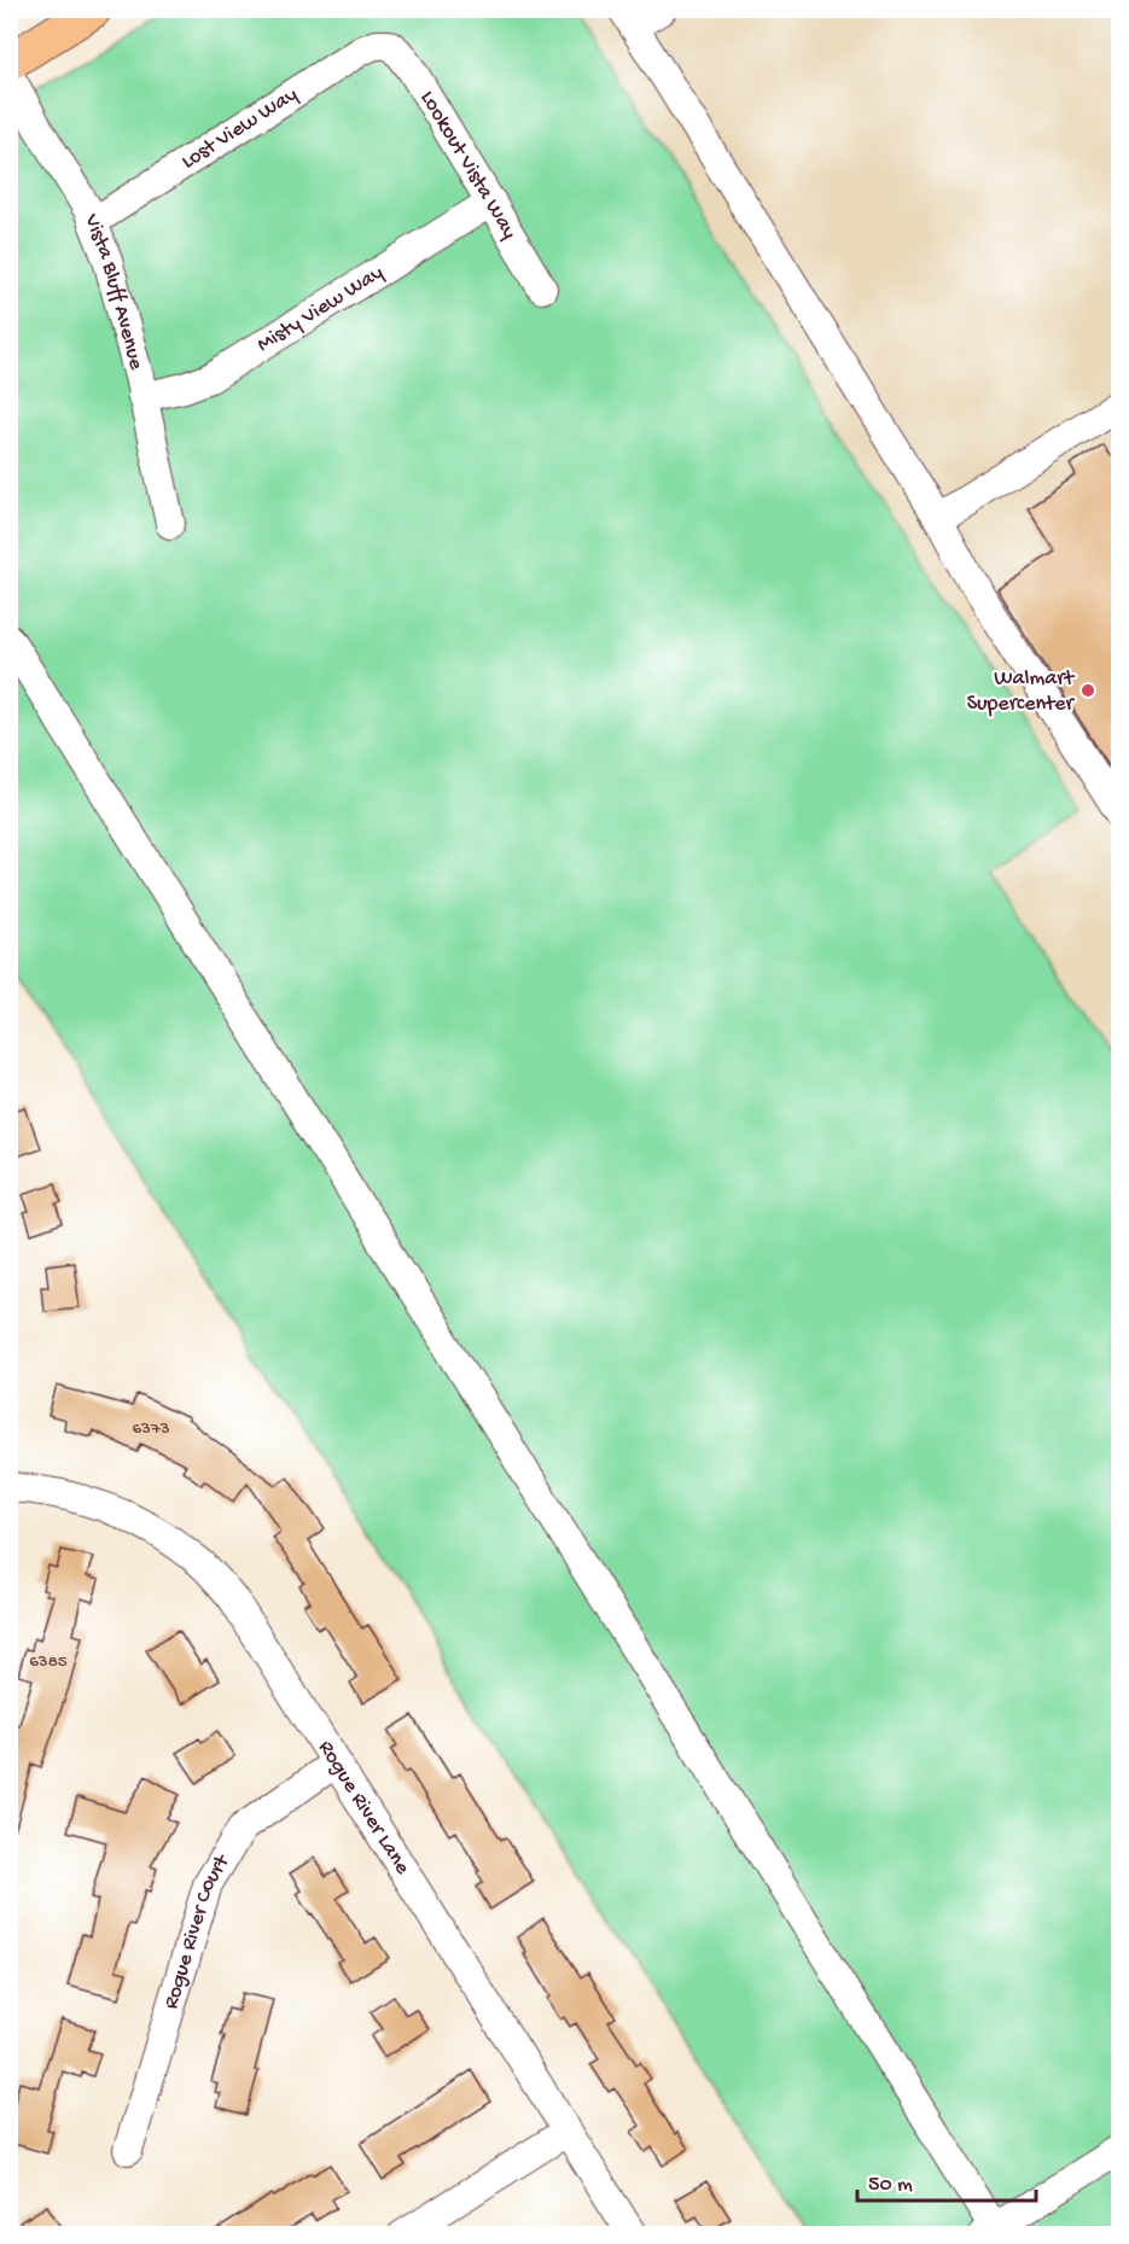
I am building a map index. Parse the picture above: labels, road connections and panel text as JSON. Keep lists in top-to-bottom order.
{
  "streets": {
    "street": [
      "Lost View Way",
      "Lookout Vista Way",
      "Vista Bluff Avenue",
      "Misty View Way",
      "Rogue River Lane",
      "Rogue River Court"
    ]
  },
  "crossings": [
    ["Lost View Way", "Lookout Vista Way"],
    ["Lost View Way", "Vista Bluff Avenue"],
    ["Lookout Vista Way", "Misty View Way"],
    ["Vista Bluff Avenue", "Misty View Way"],
    ["Rogue River Lane", "Rogue River Court"]
  ],
  "places": ["Walmart Supercenter"],
  "house_numbers": ["6373", "6385"],
  "scale_bar": "50 m"
}
